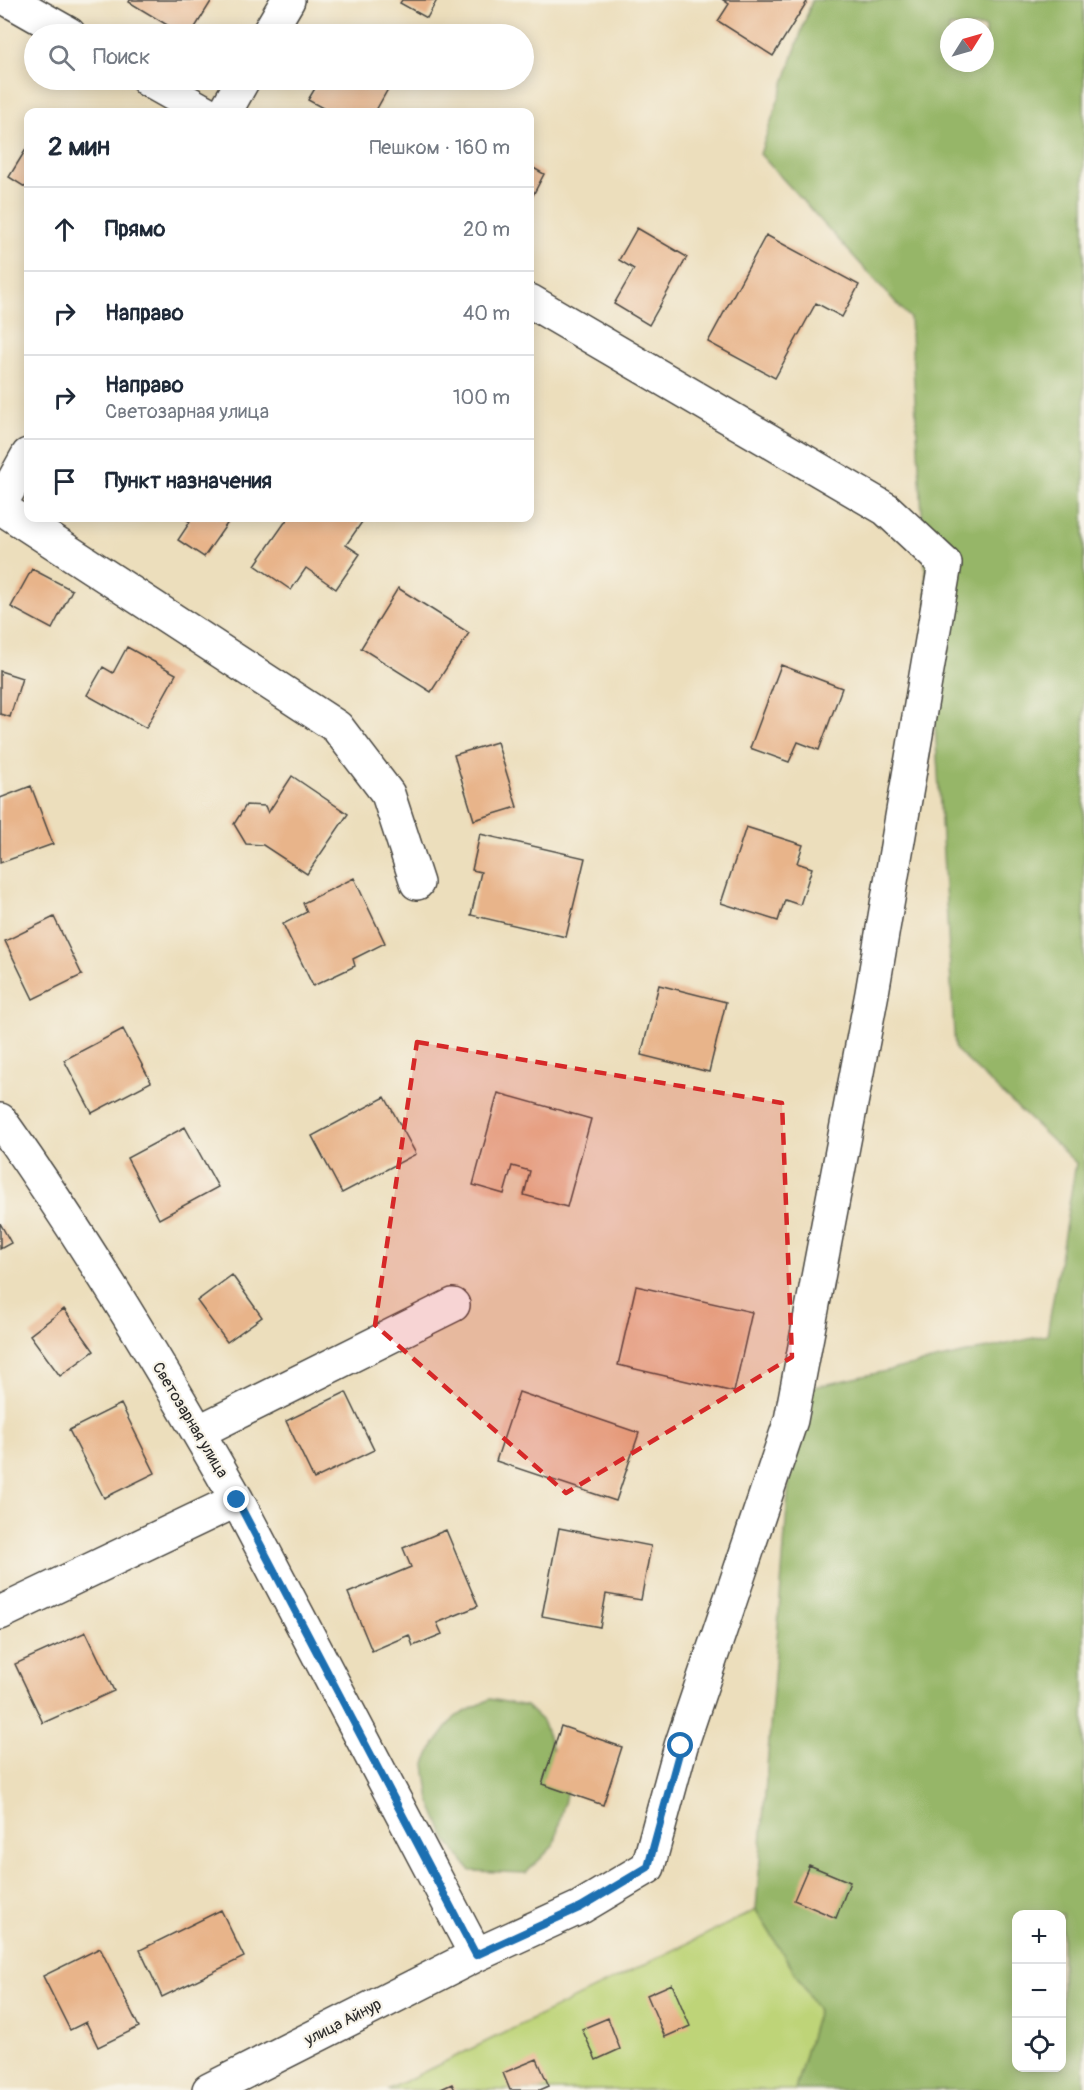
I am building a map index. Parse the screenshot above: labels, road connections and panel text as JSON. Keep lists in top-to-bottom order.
{
  "streets": {
    "street": ["Светозарная улица", "улица Айнур"]
  },
  "crossings": [
    ["Светозарная улица", "улица Айнур"]
  ],
  "north": "top right",
  "page": {
    "search": "Поиск",
    "heading": ["2 мин", "Пешком · 160 m"],
    "list": [
      ["Прямо", "20 m"],
      ["Направо", "40 m"],
      ["Направо", "Светозарная улица", "100 m"],
      "Пункт назначения"
    ],
    "map_buttons": ["+", "−"]
  }
}
